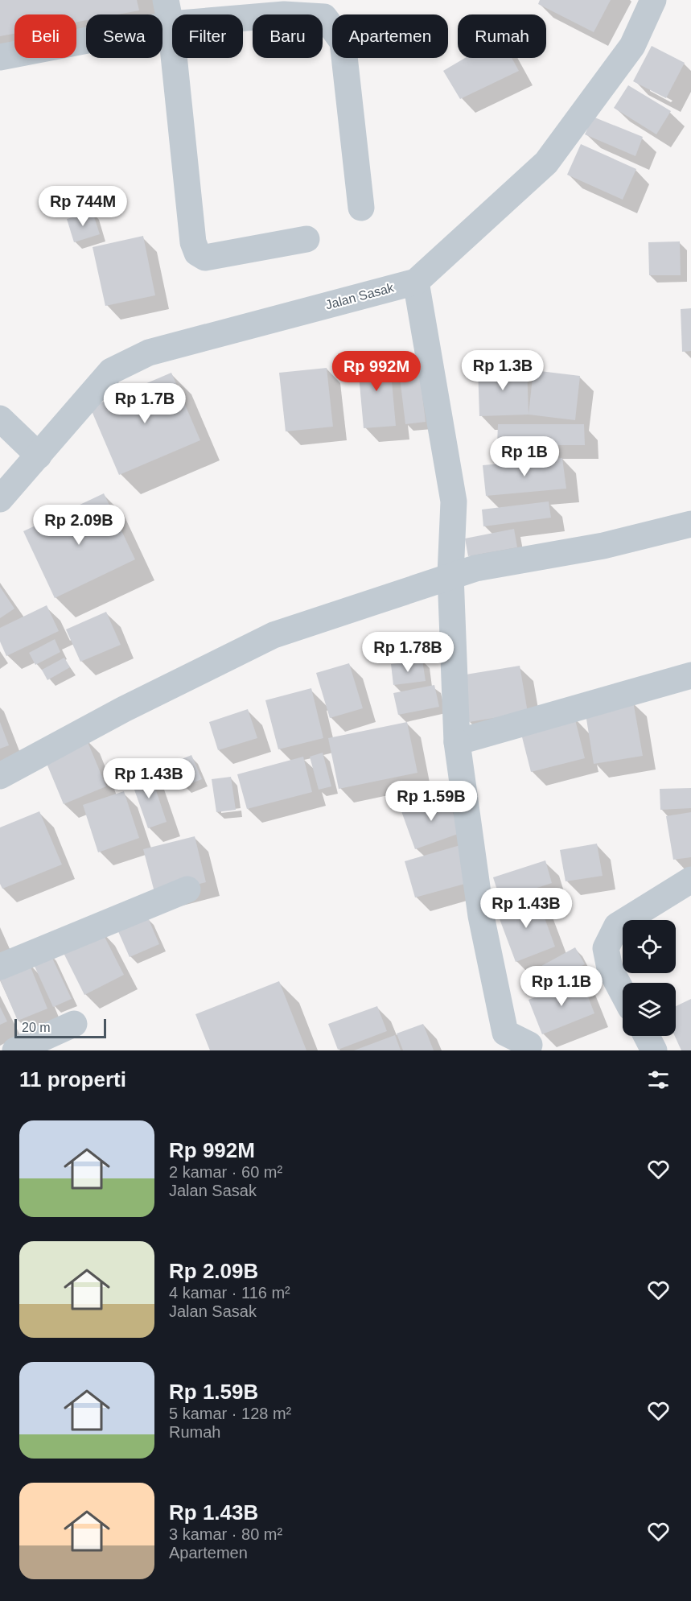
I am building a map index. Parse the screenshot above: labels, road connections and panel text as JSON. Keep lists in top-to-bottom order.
{
  "streets": {
    "street": ["Jalan Sasak"]
  },
  "scale_bar": "20 m",
  "page": {
    "chip": [
      "Beli",
      "Sewa",
      "Filter",
      "Baru",
      "Apartemen",
      "Rumah"
    ],
    "price": [
      "Rp 744M",
      "Rp 1.3B",
      "Rp 992M",
      "Rp 1.7B",
      "Rp 1B",
      "Rp 2.09B",
      "Rp 1.78B",
      "Rp 1.43B",
      "Rp 1.59B",
      "Rp 1.43B",
      "Rp 1.1B"
    ],
    "scale": "20 m",
    "heading": "11 properti",
    "list": [
      {
        "name": "Rp 992M",
        "note": "2 kamar · 60 m² · Jalan Sasak"
      },
      {
        "name": "Rp 2.09B",
        "note": "4 kamar · 116 m² · Jalan Sasak"
      },
      {
        "name": "Rp 1.59B",
        "note": "5 kamar · 128 m² · Rumah"
      },
      {
        "name": "Rp 1.43B",
        "note": "3 kamar · 80 m² · Apartemen"
      }
    ]
  }
}
